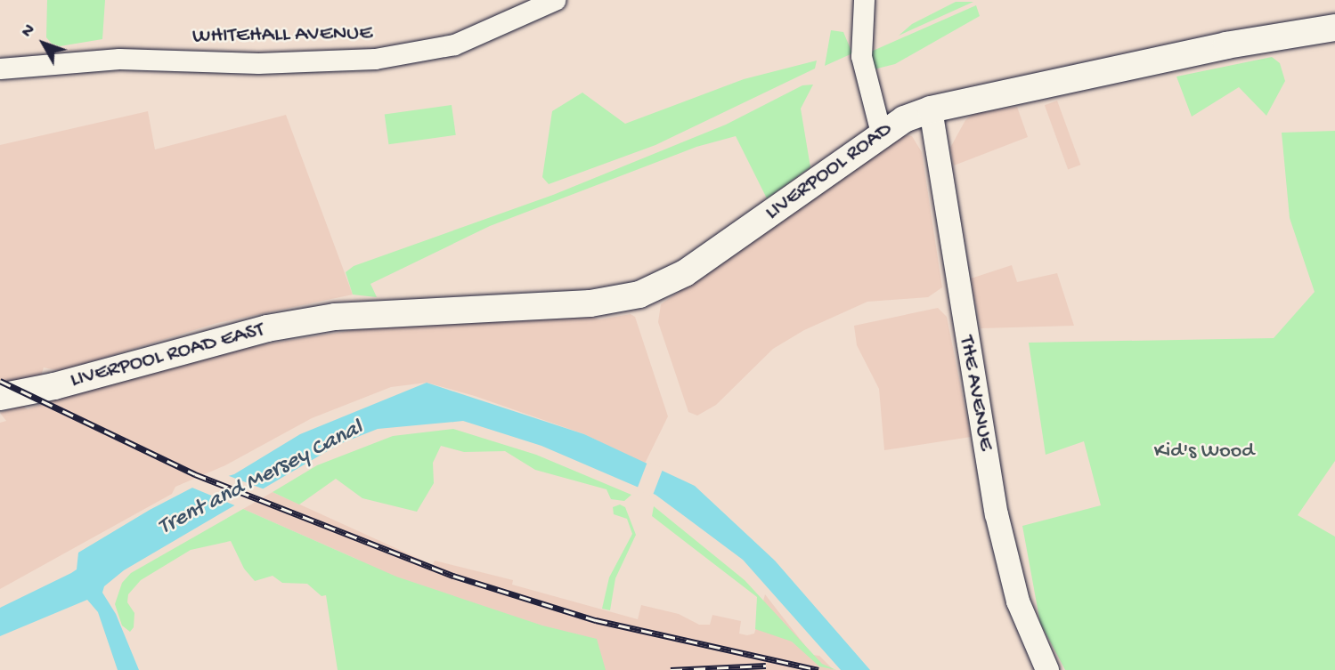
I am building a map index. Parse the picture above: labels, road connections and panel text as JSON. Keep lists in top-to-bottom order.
{
  "streets": {
    "main road": ["LIVERPOOL ROAD", "LIVERPOOL ROAD EAST", "THE AVENUE"],
    "street": ["WHITEHALL AVENUE"]
  },
  "crossings": [
    ["LIVERPOOL ROAD", "LIVERPOOL ROAD EAST"],
    ["LIVERPOOL ROAD", "THE AVENUE"]
  ],
  "water": ["Trent and Mersey Canal"],
  "parks": ["Kid's Wood"],
  "north": "top left"
}
